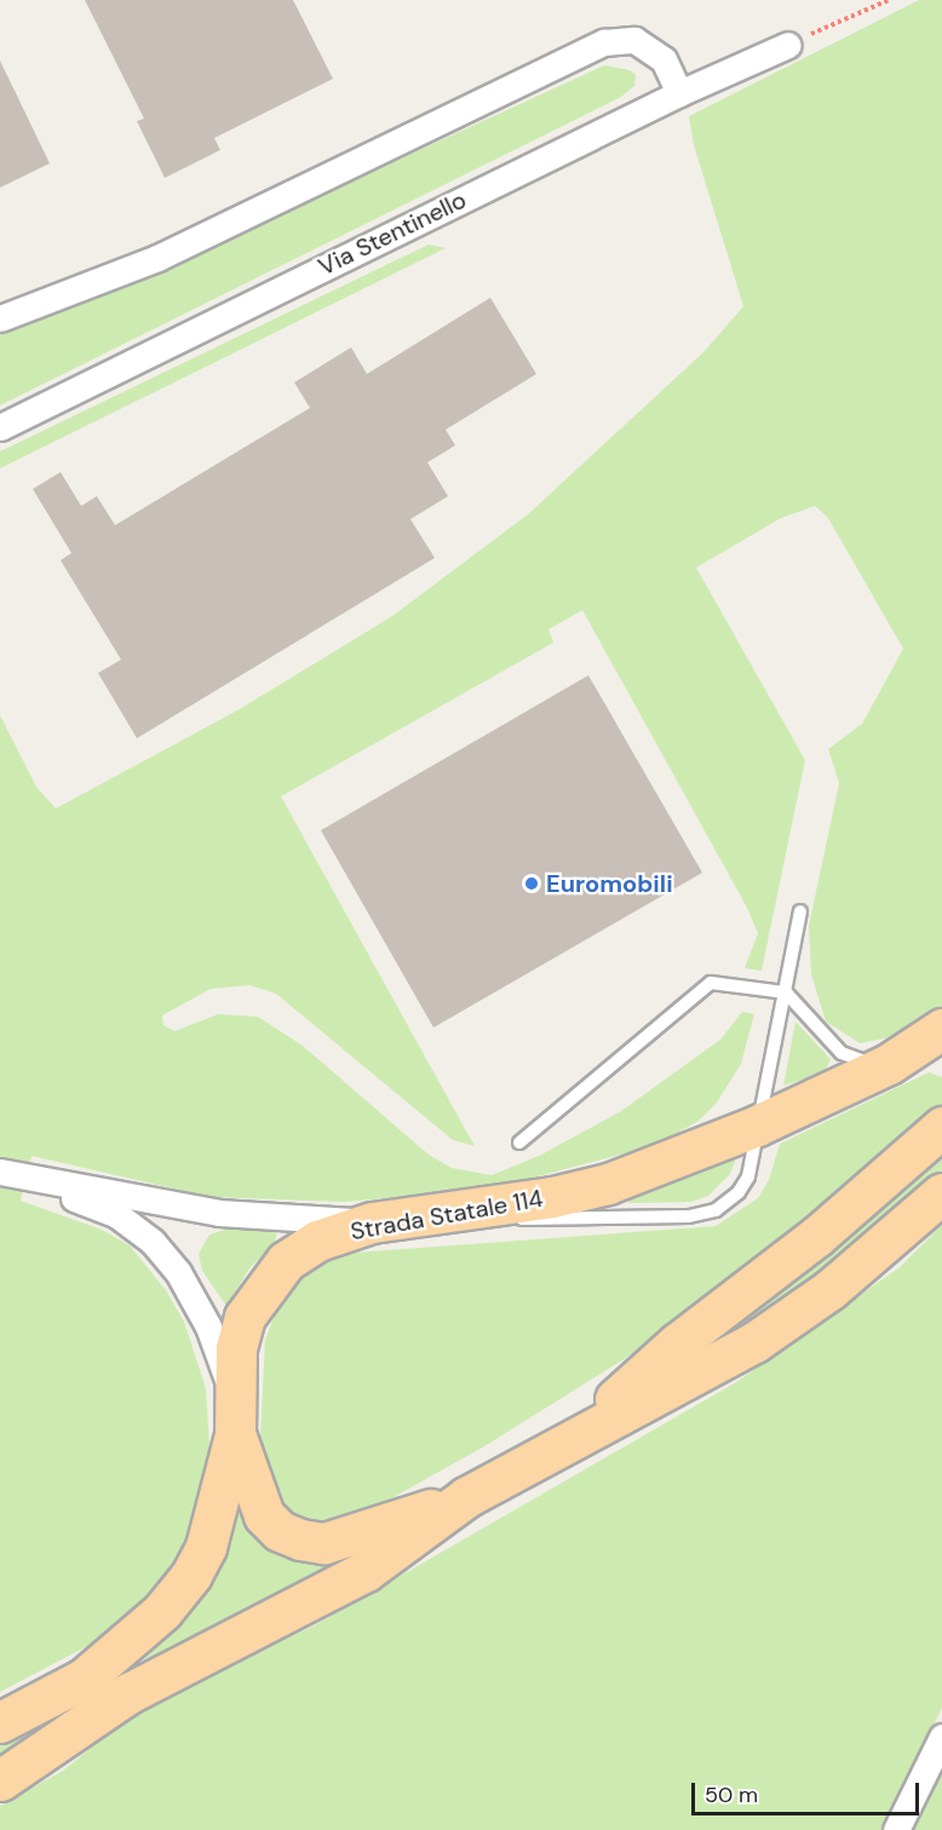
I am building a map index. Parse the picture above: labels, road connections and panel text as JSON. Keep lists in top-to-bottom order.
{
  "streets": {
    "main road": ["Strada Statale 114"],
    "street": ["Via Stentinello"]
  },
  "places": ["Euromobili"],
  "scale_bar": "50 m"
}
